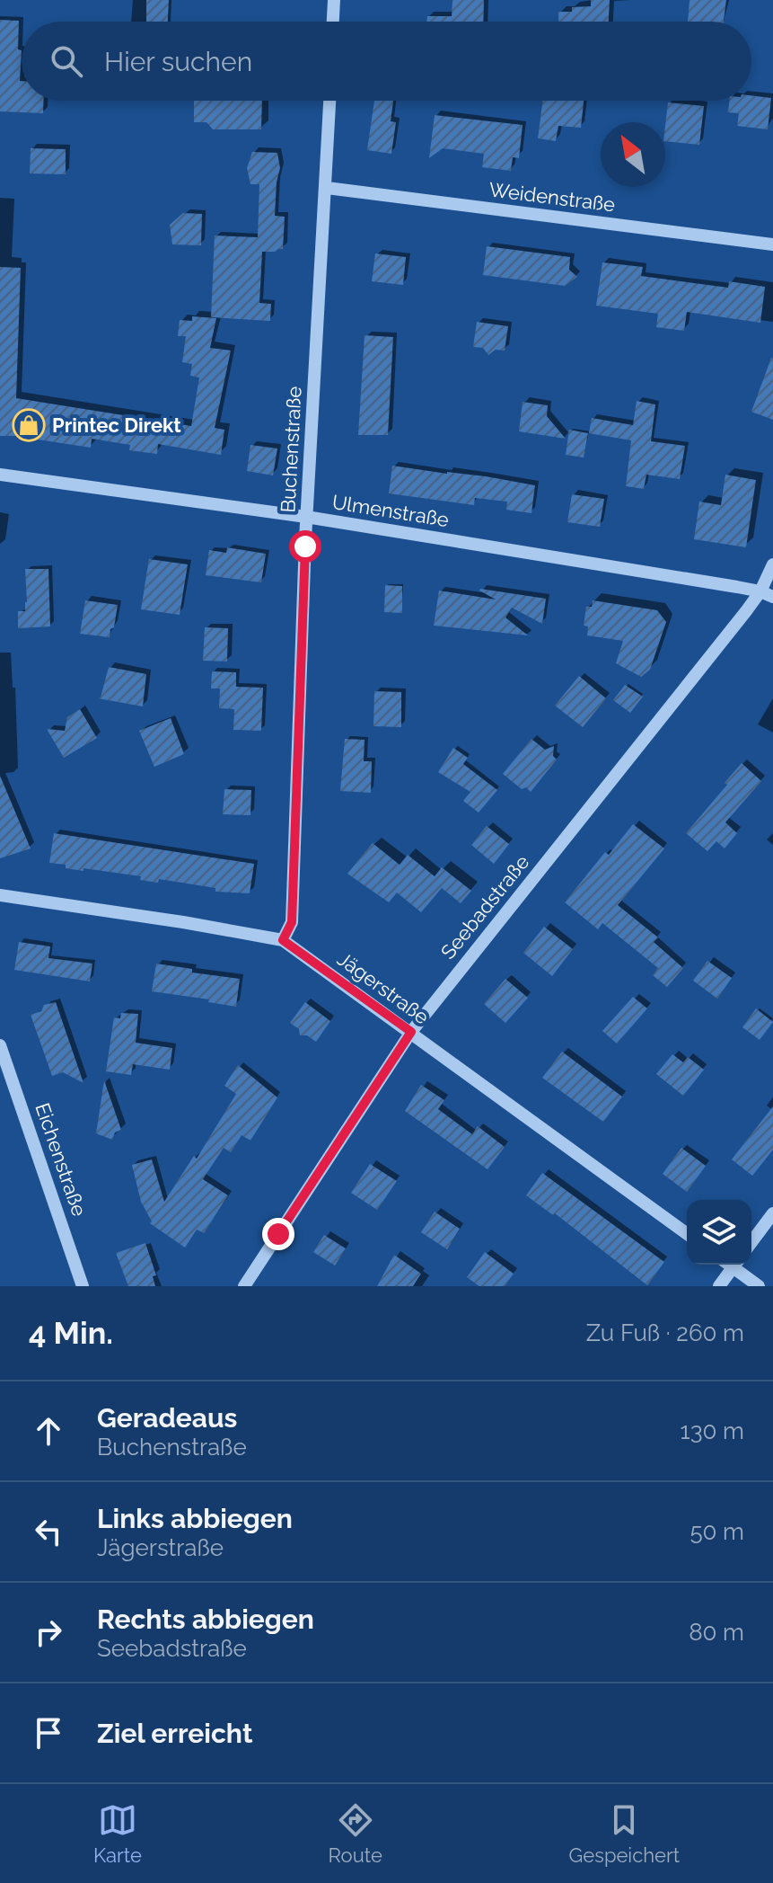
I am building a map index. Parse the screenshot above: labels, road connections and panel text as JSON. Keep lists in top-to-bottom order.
{
  "streets": {
    "street": [
      "Weidenstraße",
      "Buchenstraße",
      "Ulmenstraße",
      "Seebadstraße",
      "Jägerstraße",
      "Eichenstraße"
    ]
  },
  "crossings": [
    ["Weidenstraße", "Buchenstraße"],
    ["Buchenstraße", "Ulmenstraße"],
    ["Buchenstraße", "Jägerstraße"],
    ["Ulmenstraße", "Seebadstraße"],
    ["Seebadstraße", "Jägerstraße"]
  ],
  "places": {
    "shop": ["Printec Direkt"]
  },
  "north": "top left",
  "page": {
    "search": "Hier suchen",
    "heading": ["4 Min.", "Zu Fuß · 260 m"],
    "list": [
      ["Geradeaus", "Buchenstraße", "130 m"],
      ["Links abbiegen", "Jägerstraße", "50 m"],
      ["Rechts abbiegen", "Seebadstraße", "80 m"],
      "Ziel erreicht"
    ],
    "nav": ["Karte", "Route", "Gespeichert"]
  }
}
